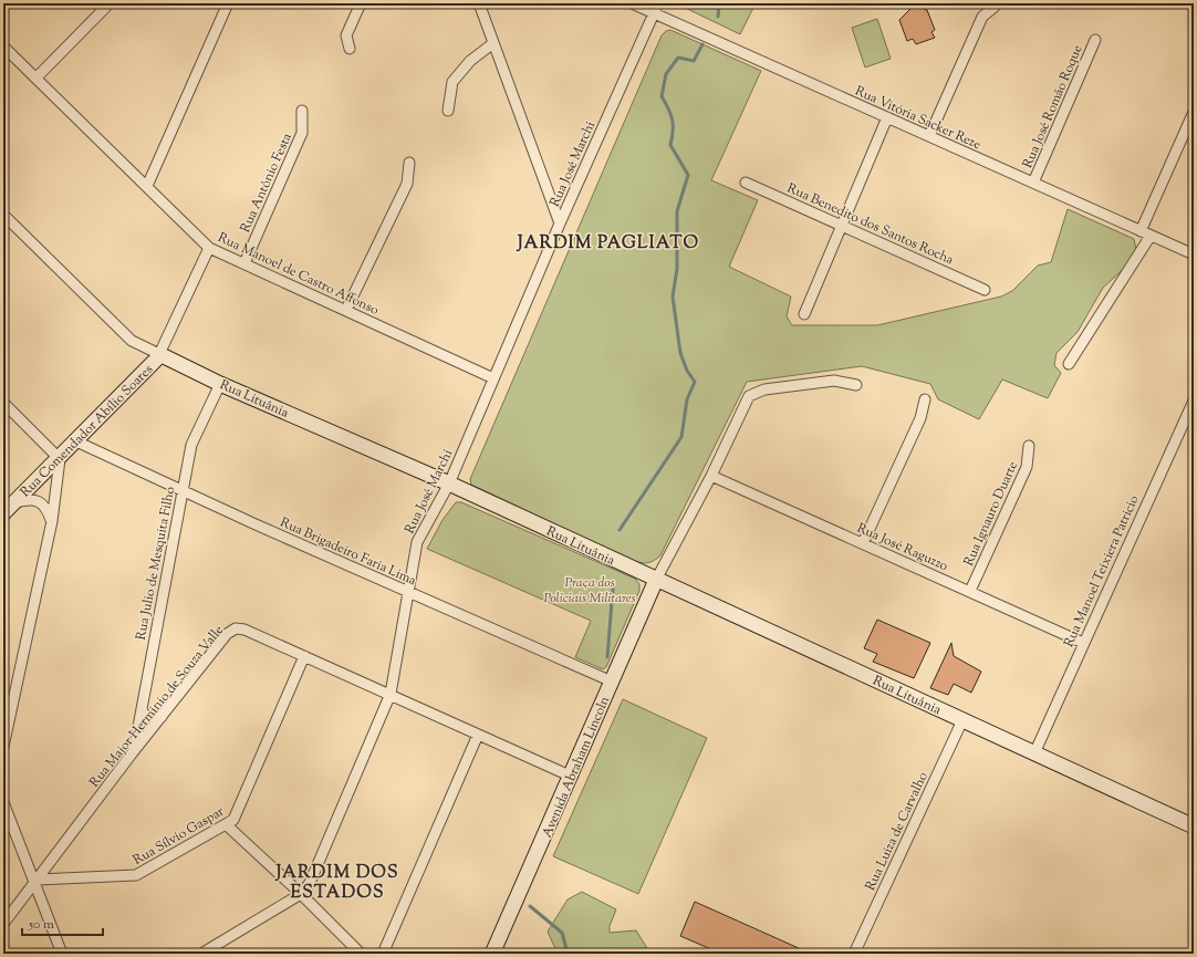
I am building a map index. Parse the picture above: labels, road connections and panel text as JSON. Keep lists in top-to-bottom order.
{
  "streets": {
    "street": [
      "Rua José Romão Roque",
      "Rua Vitória Sacker Reze",
      "Rua José Marchi",
      "Rua Antônio Festa",
      "Rua Benedito dos Santos Rocha",
      "Rua Manoel de Castro Affonso",
      "Rua Lituânia",
      "Rua Comendador Abílio Soares",
      "Rua Ignauro Duarte",
      "Rua José Raguzzo",
      "Rua Brigadeiro Faria Lima",
      "Rua Julio de Mesquita Filho",
      "Rua Manoel Teixiera Patricio",
      "Rua Major Herminio de Souza Valle",
      "Avenida Abraham Lincoln",
      "Rua Luiza de Carvalho",
      "Rua Sílvio Gaspar"
    ]
  },
  "crossings": [
    ["Rua José Romão Roque", "Rua Vitória Sacker Reze"],
    ["Rua Vitória Sacker Reze", "Rua José Marchi"],
    ["Rua José Marchi", "Rua Manoel de Castro Affonso"],
    ["Rua José Marchi", "Rua Lituânia"],
    ["Rua José Marchi", "Rua Brigadeiro Faria Lima"],
    ["Rua José Marchi", "Rua Major Herminio de Souza Valle"],
    ["Rua Antônio Festa", "Rua Manoel de Castro Affonso"],
    ["Rua Manoel de Castro Affonso", "Rua Comendador Abílio Soares"],
    ["Rua Lituânia", "Rua Comendador Abílio Soares"],
    ["Rua Lituânia", "Rua Julio de Mesquita Filho"],
    ["Rua Lituânia", "Rua Manoel Teixiera Patricio"],
    ["Rua Lituânia", "Avenida Abraham Lincoln"],
    ["Rua Lituânia", "Rua Luiza de Carvalho"],
    ["Rua Comendador Abílio Soares", "Rua Brigadeiro Faria Lima"],
    ["Rua Ignauro Duarte", "Rua José Raguzzo"],
    ["Rua José Raguzzo", "Rua Manoel Teixiera Patricio"],
    ["Rua Brigadeiro Faria Lima", "Rua Julio de Mesquita Filho"],
    ["Rua Brigadeiro Faria Lima", "Avenida Abraham Lincoln"],
    ["Rua Julio de Mesquita Filho", "Rua Major Herminio de Souza Valle"],
    ["Rua Major Herminio de Souza Valle", "Avenida Abraham Lincoln"],
    ["Rua Major Herminio de Souza Valle", "Rua Sílvio Gaspar"]
  ],
  "districts": ["JARDIM PAGLIATO", "JARDIM DOS ESTADOS"],
  "parks": ["Praça dos Policiais Militares"],
  "scale_bar": "50 m"
}
